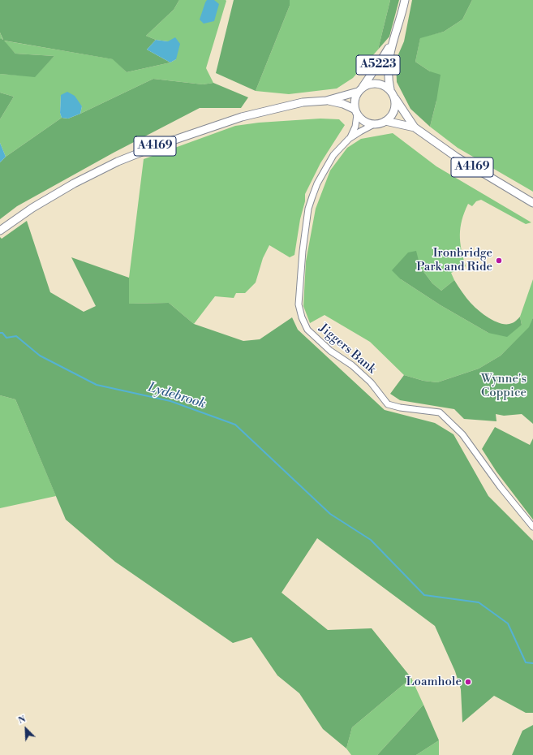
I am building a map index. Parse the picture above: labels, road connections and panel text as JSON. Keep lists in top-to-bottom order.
{
  "streets": {
    "main road": ["A5223", "A4169"],
    "street": ["Jiggers Bank"]
  },
  "crossings": [
    ["A5223", "A4169"],
    ["A5223", "Jiggers Bank"],
    ["A4169", "Jiggers Bank"]
  ],
  "water": ["Lydebrook"],
  "parks": ["Wynne's Coppice"],
  "places": ["Ironbridge Park and Ride", "Loamhole"],
  "north": "top left"
}
